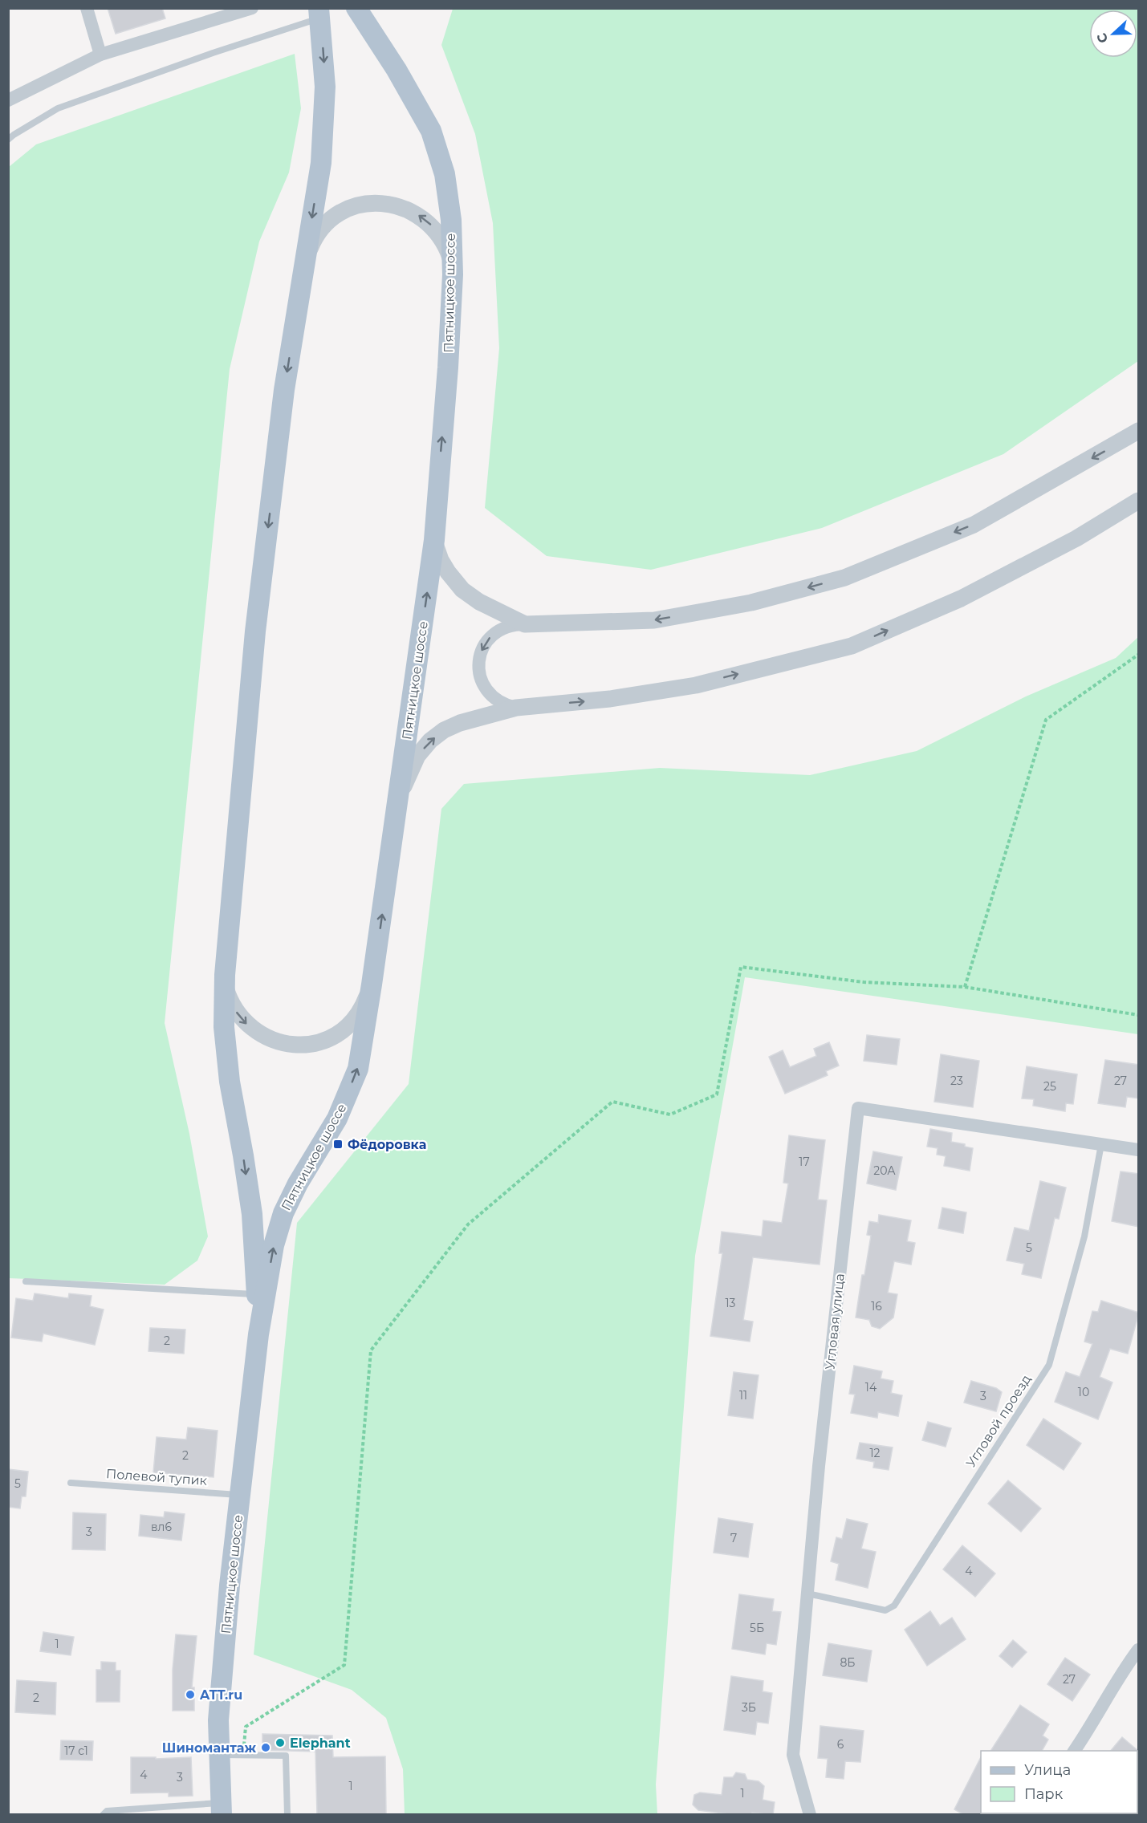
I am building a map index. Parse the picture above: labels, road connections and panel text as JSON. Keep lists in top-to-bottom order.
{
  "streets": {
    "main road": ["Пятницкое шоссе"],
    "street": ["Угловая улица"],
    "lane": ["Угловой проезд", "Полевой тупик"]
  },
  "crossings": [
    ["Пятницкое шоссе", "Полевой тупик"],
    ["Угловая улица", "Угловой проезд"]
  ],
  "places": {
    "transit": ["Фёдоровка"],
    "other": ["ATT.ru", "Elephant", "Шиномантаж"]
  },
  "house_numbers": [
    "23",
    "27",
    "25",
    "17",
    "20А",
    "5",
    "13",
    "16",
    "2",
    "14",
    "10",
    "11",
    "3",
    "12",
    "2",
    "5",
    "вл6",
    "3",
    "7",
    "4",
    "5Б",
    "1",
    "8Б",
    "27",
    "2",
    "3Б",
    "6",
    "17 c1",
    "4",
    "3",
    "1",
    "1"
  ],
  "legend": ["Улица", "Парк"],
  "north": "left"
}
